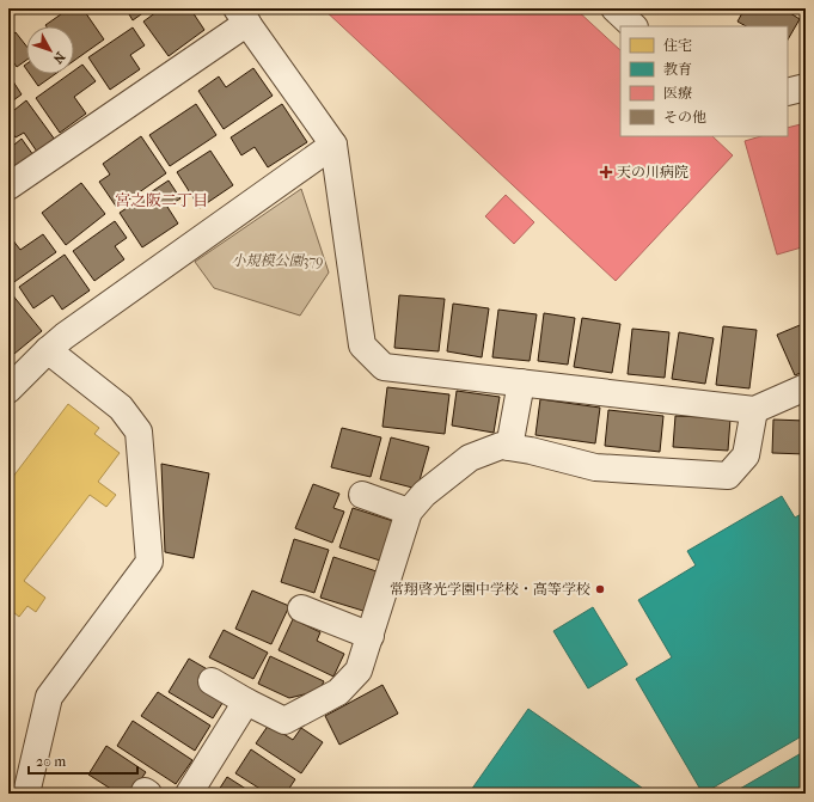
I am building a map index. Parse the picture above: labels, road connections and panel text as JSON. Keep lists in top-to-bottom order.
{
  "districts": ["宮之阪二丁目"],
  "parks": ["小規模公園379"],
  "places": {
    "health": ["天の川病院"],
    "other": ["常翔啓光学園中学校・高等学校"]
  },
  "legend": [
    "住宅",
    "教育",
    "医療",
    "その他"
  ],
  "scale_bar": "20 m",
  "north": "bottom right"
}
